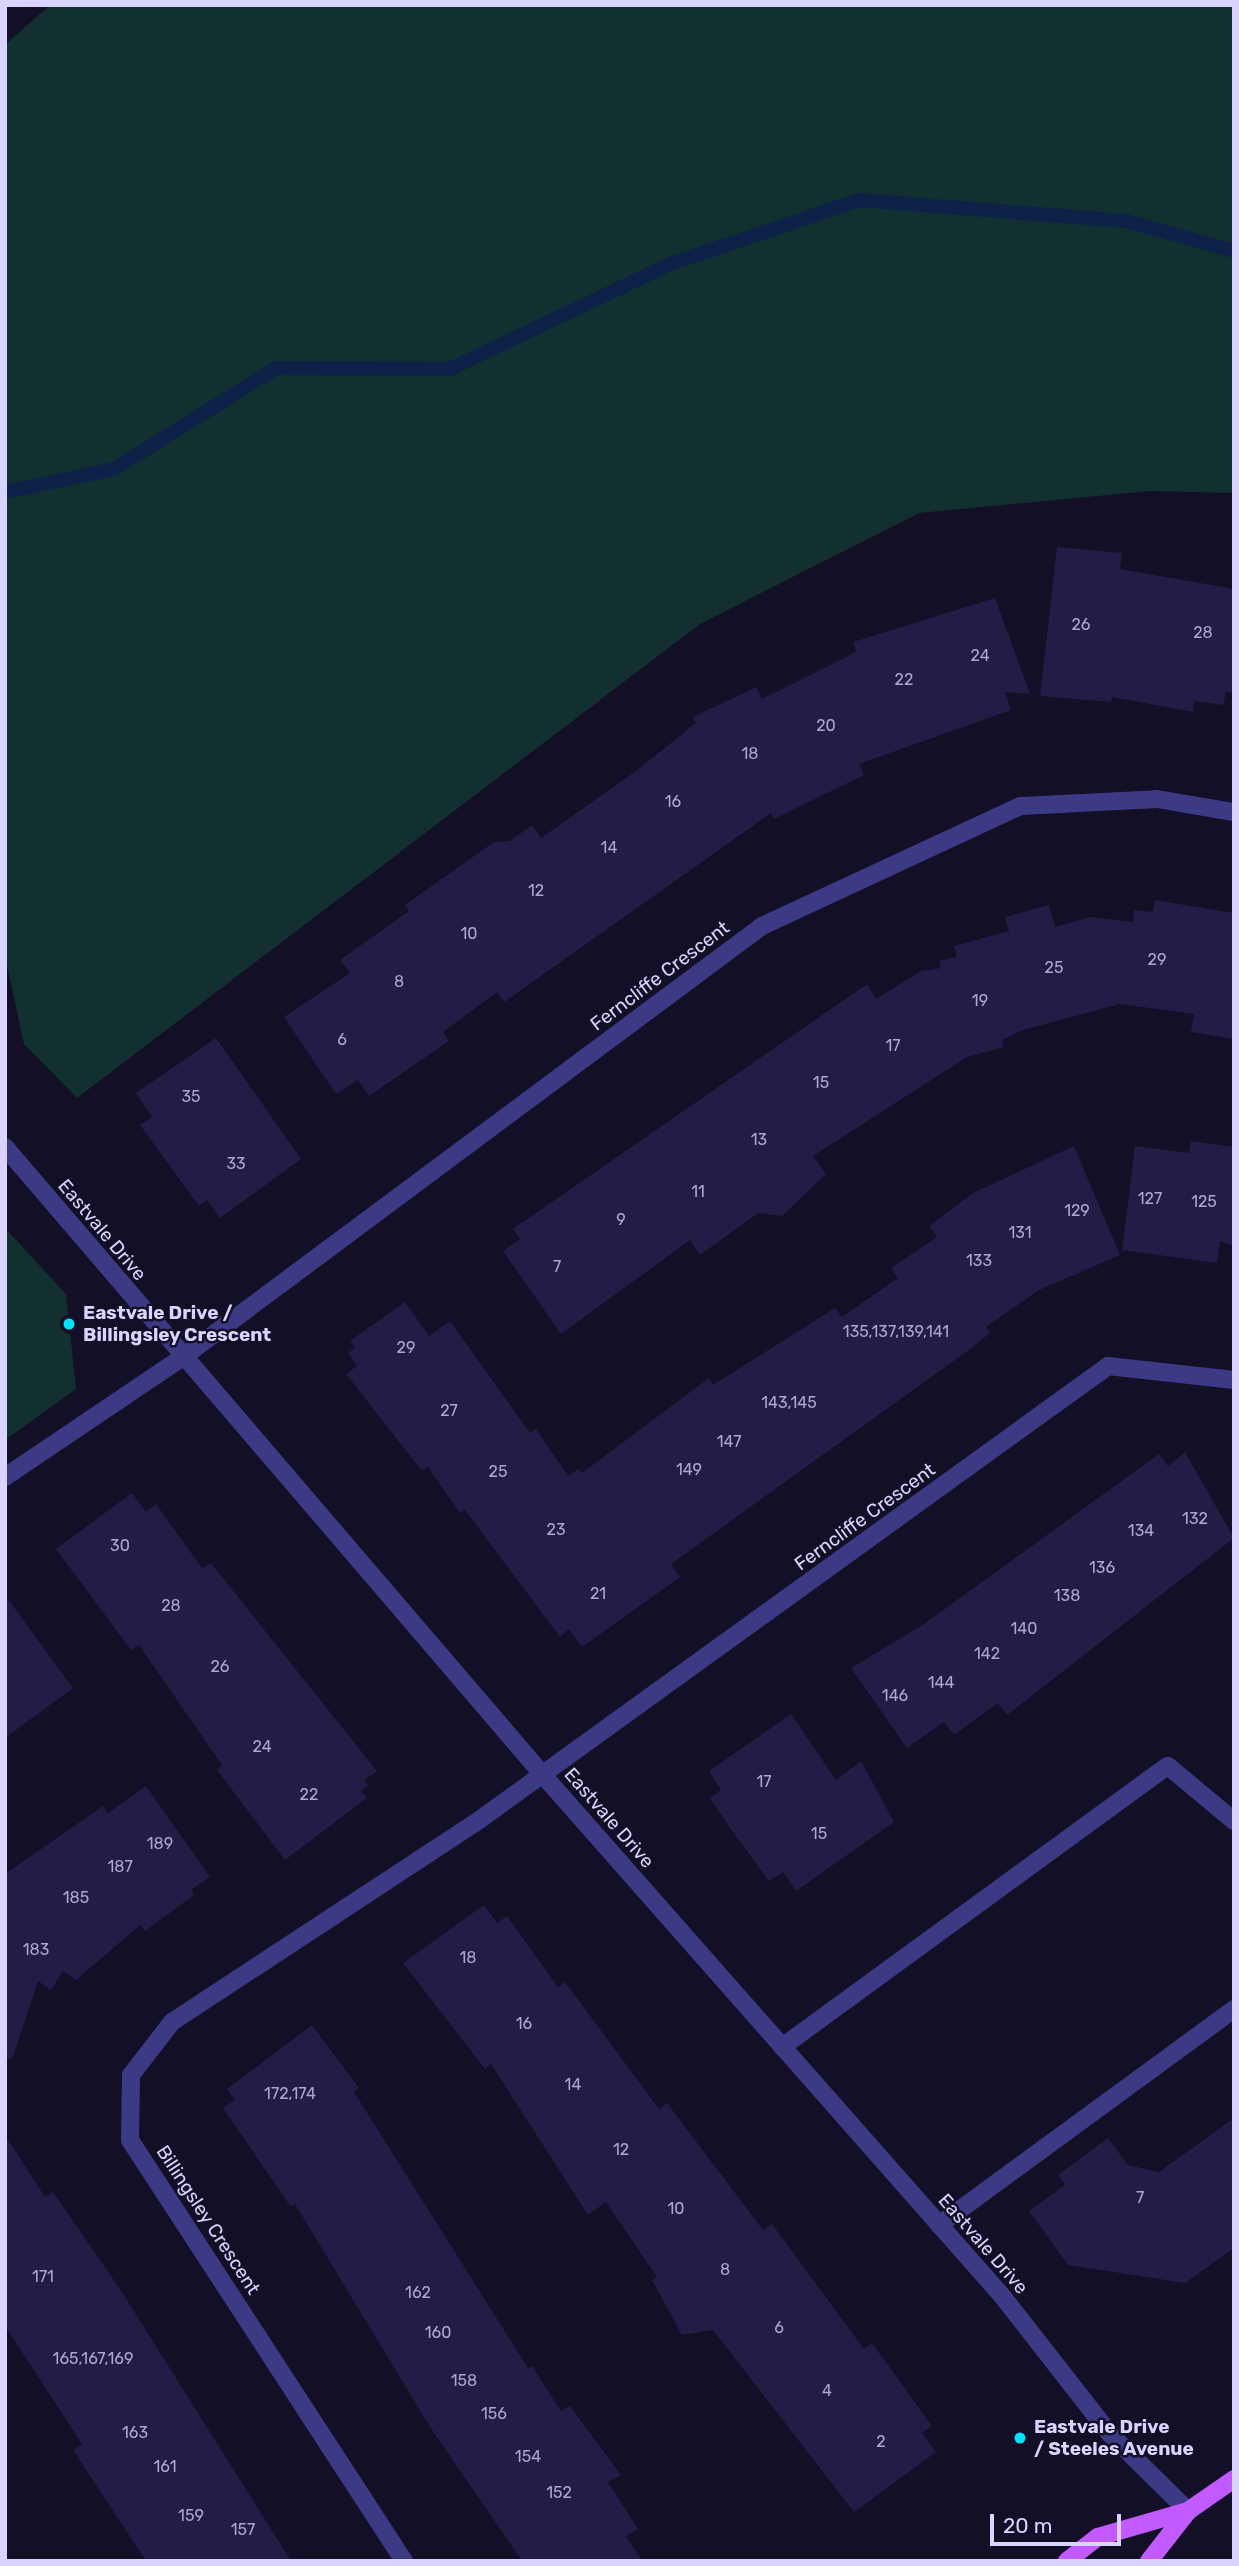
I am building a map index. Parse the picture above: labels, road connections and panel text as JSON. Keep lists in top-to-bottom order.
{
  "streets": {
    "street": ["Ferncliffe Crescent", "Eastvale Drive", "Billingsley Crescent"]
  },
  "crossings": [
    ["Ferncliffe Crescent", "Eastvale Drive"],
    ["Ferncliffe Crescent", "Billingsley Crescent"],
    ["Eastvale Drive", "Billingsley Crescent"]
  ],
  "places": ["Eastvale Drive / Billingsley Crescent", "Eastvale Drive / Steeles Avenue"],
  "house_numbers": [
    "26",
    "28",
    "24",
    "22",
    "20",
    "18",
    "16",
    "14",
    "12",
    "10",
    "29",
    "25",
    "8",
    "19",
    "6",
    "17",
    "15",
    "35",
    "13",
    "33",
    "11",
    "127",
    "125",
    "129",
    "9",
    "131",
    "133",
    "7",
    "135,137,139,141",
    "29",
    "143,145",
    "27",
    "147",
    "149",
    "25",
    "132",
    "23",
    "134",
    "30",
    "136",
    "21",
    "138",
    "28",
    "140",
    "142",
    "26",
    "144",
    "146",
    "24",
    "17",
    "22",
    "15",
    "189",
    "187",
    "185",
    "183",
    "18",
    "16",
    "14",
    "172,174",
    "12",
    "7",
    "10",
    "8",
    "171",
    "162",
    "6",
    "160",
    "165,167,169",
    "158",
    "4",
    "156",
    "163",
    "2",
    "154",
    "161",
    "152",
    "159",
    "157"
  ],
  "scale_bar": "20 m"
}
